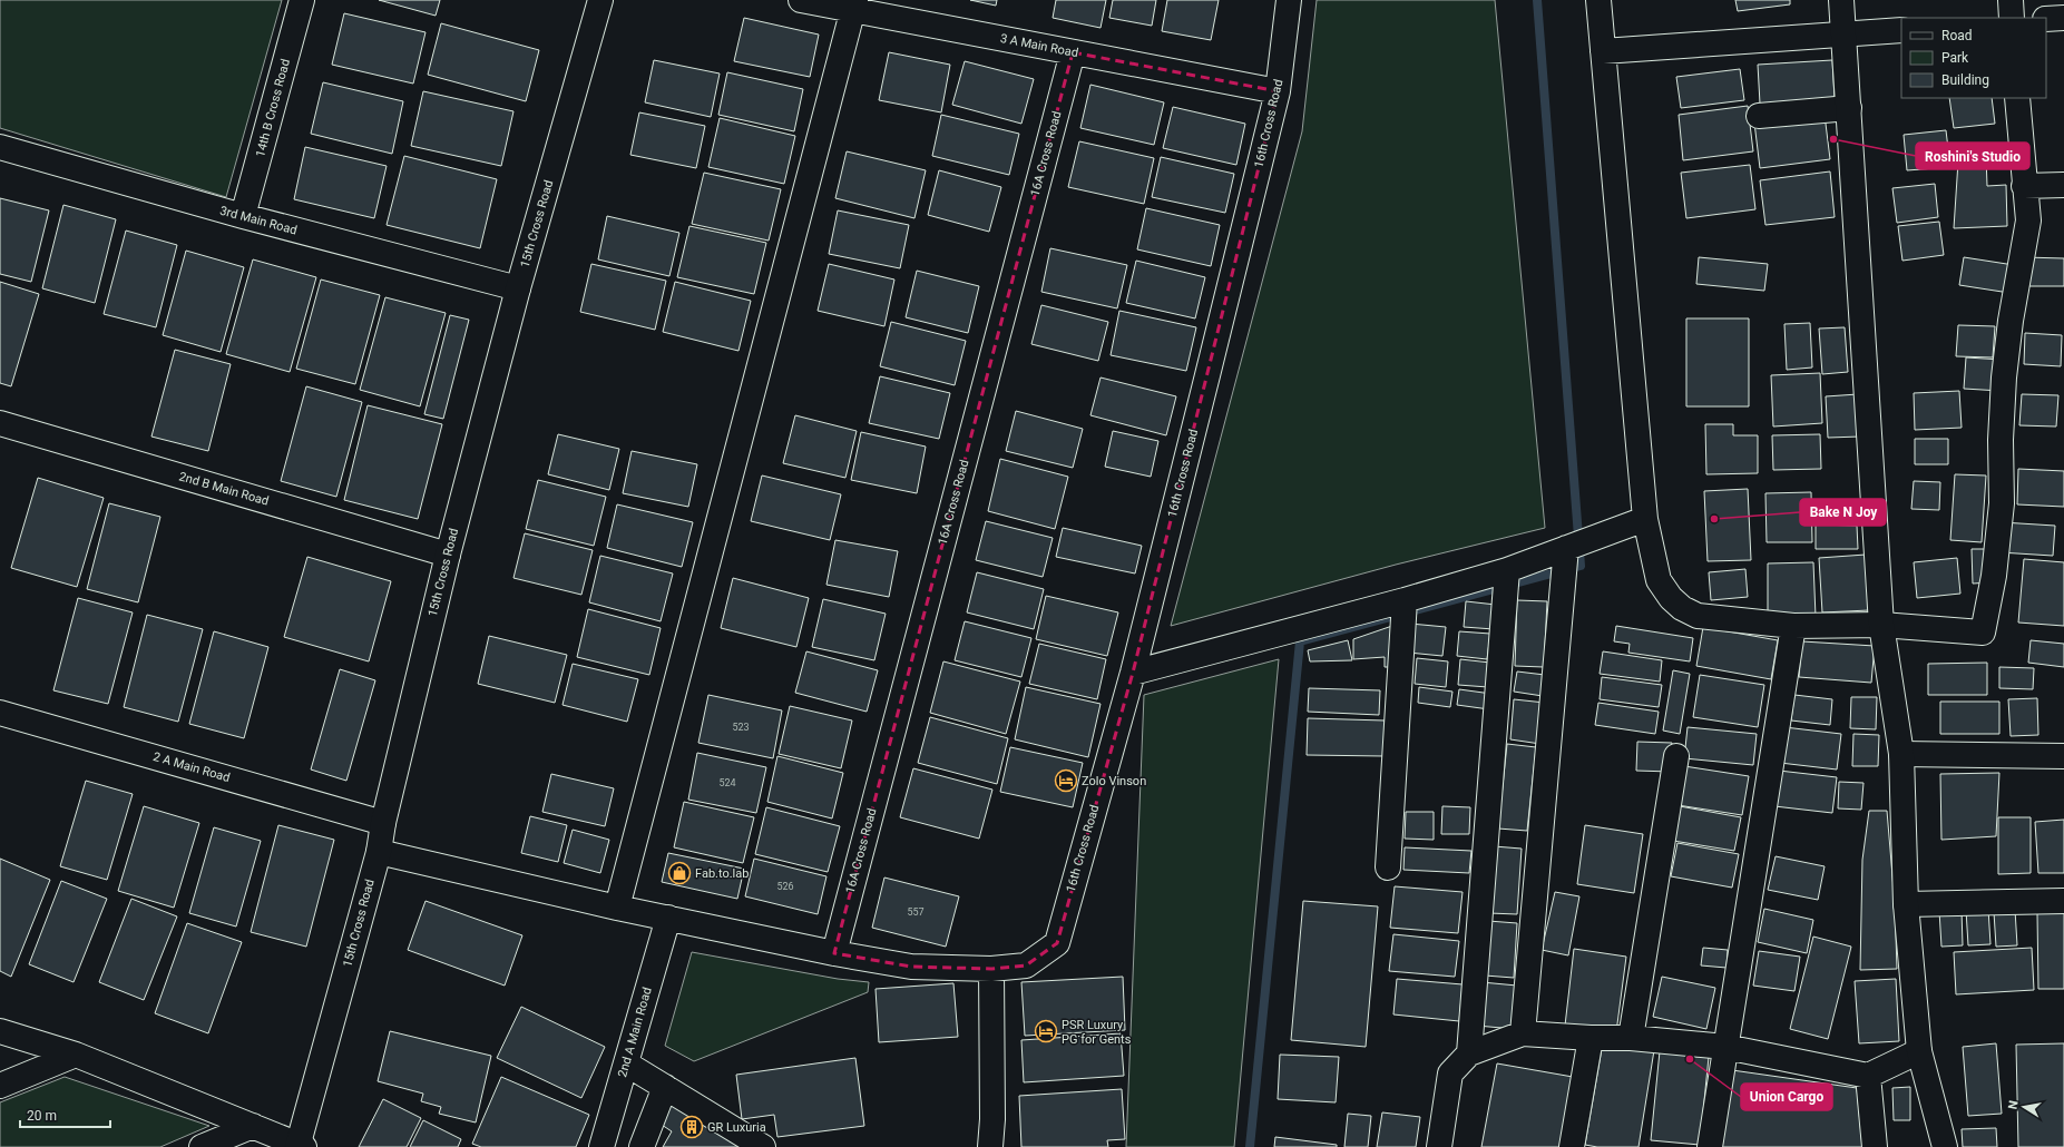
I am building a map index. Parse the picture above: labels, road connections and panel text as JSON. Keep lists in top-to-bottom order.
{
  "streets": {
    "street": [
      "3 A Main Road",
      "14th B Cross Road",
      "16th Cross Road",
      "16A Cross Road",
      "3rd Main Road",
      "15th Cross Road",
      "2nd B Main Road",
      "2 A Main Road",
      "2nd A Main Road"
    ]
  },
  "crossings": [
    ["3 A Main Road", "16th Cross Road"],
    ["3 A Main Road", "16A Cross Road"],
    ["14th B Cross Road", "3rd Main Road"],
    ["3rd Main Road", "15th Cross Road"],
    ["15th Cross Road", "2nd B Main Road"],
    ["15th Cross Road", "2 A Main Road"]
  ],
  "places": {
    "other": ["Roshini's Studio", "Bake N Joy", "Union Cargo"],
    "hotel": ["Zolo Vinson", "PSR Luxury PG for Gents"],
    "shop": ["Fab.to.lab"],
    "building": ["GR Luxuria"]
  },
  "house_numbers": [
    "523",
    "524",
    "526",
    "557"
  ],
  "legend": ["Road", "Park", "Building"],
  "scale_bar": "20 m",
  "north": "left"
}
